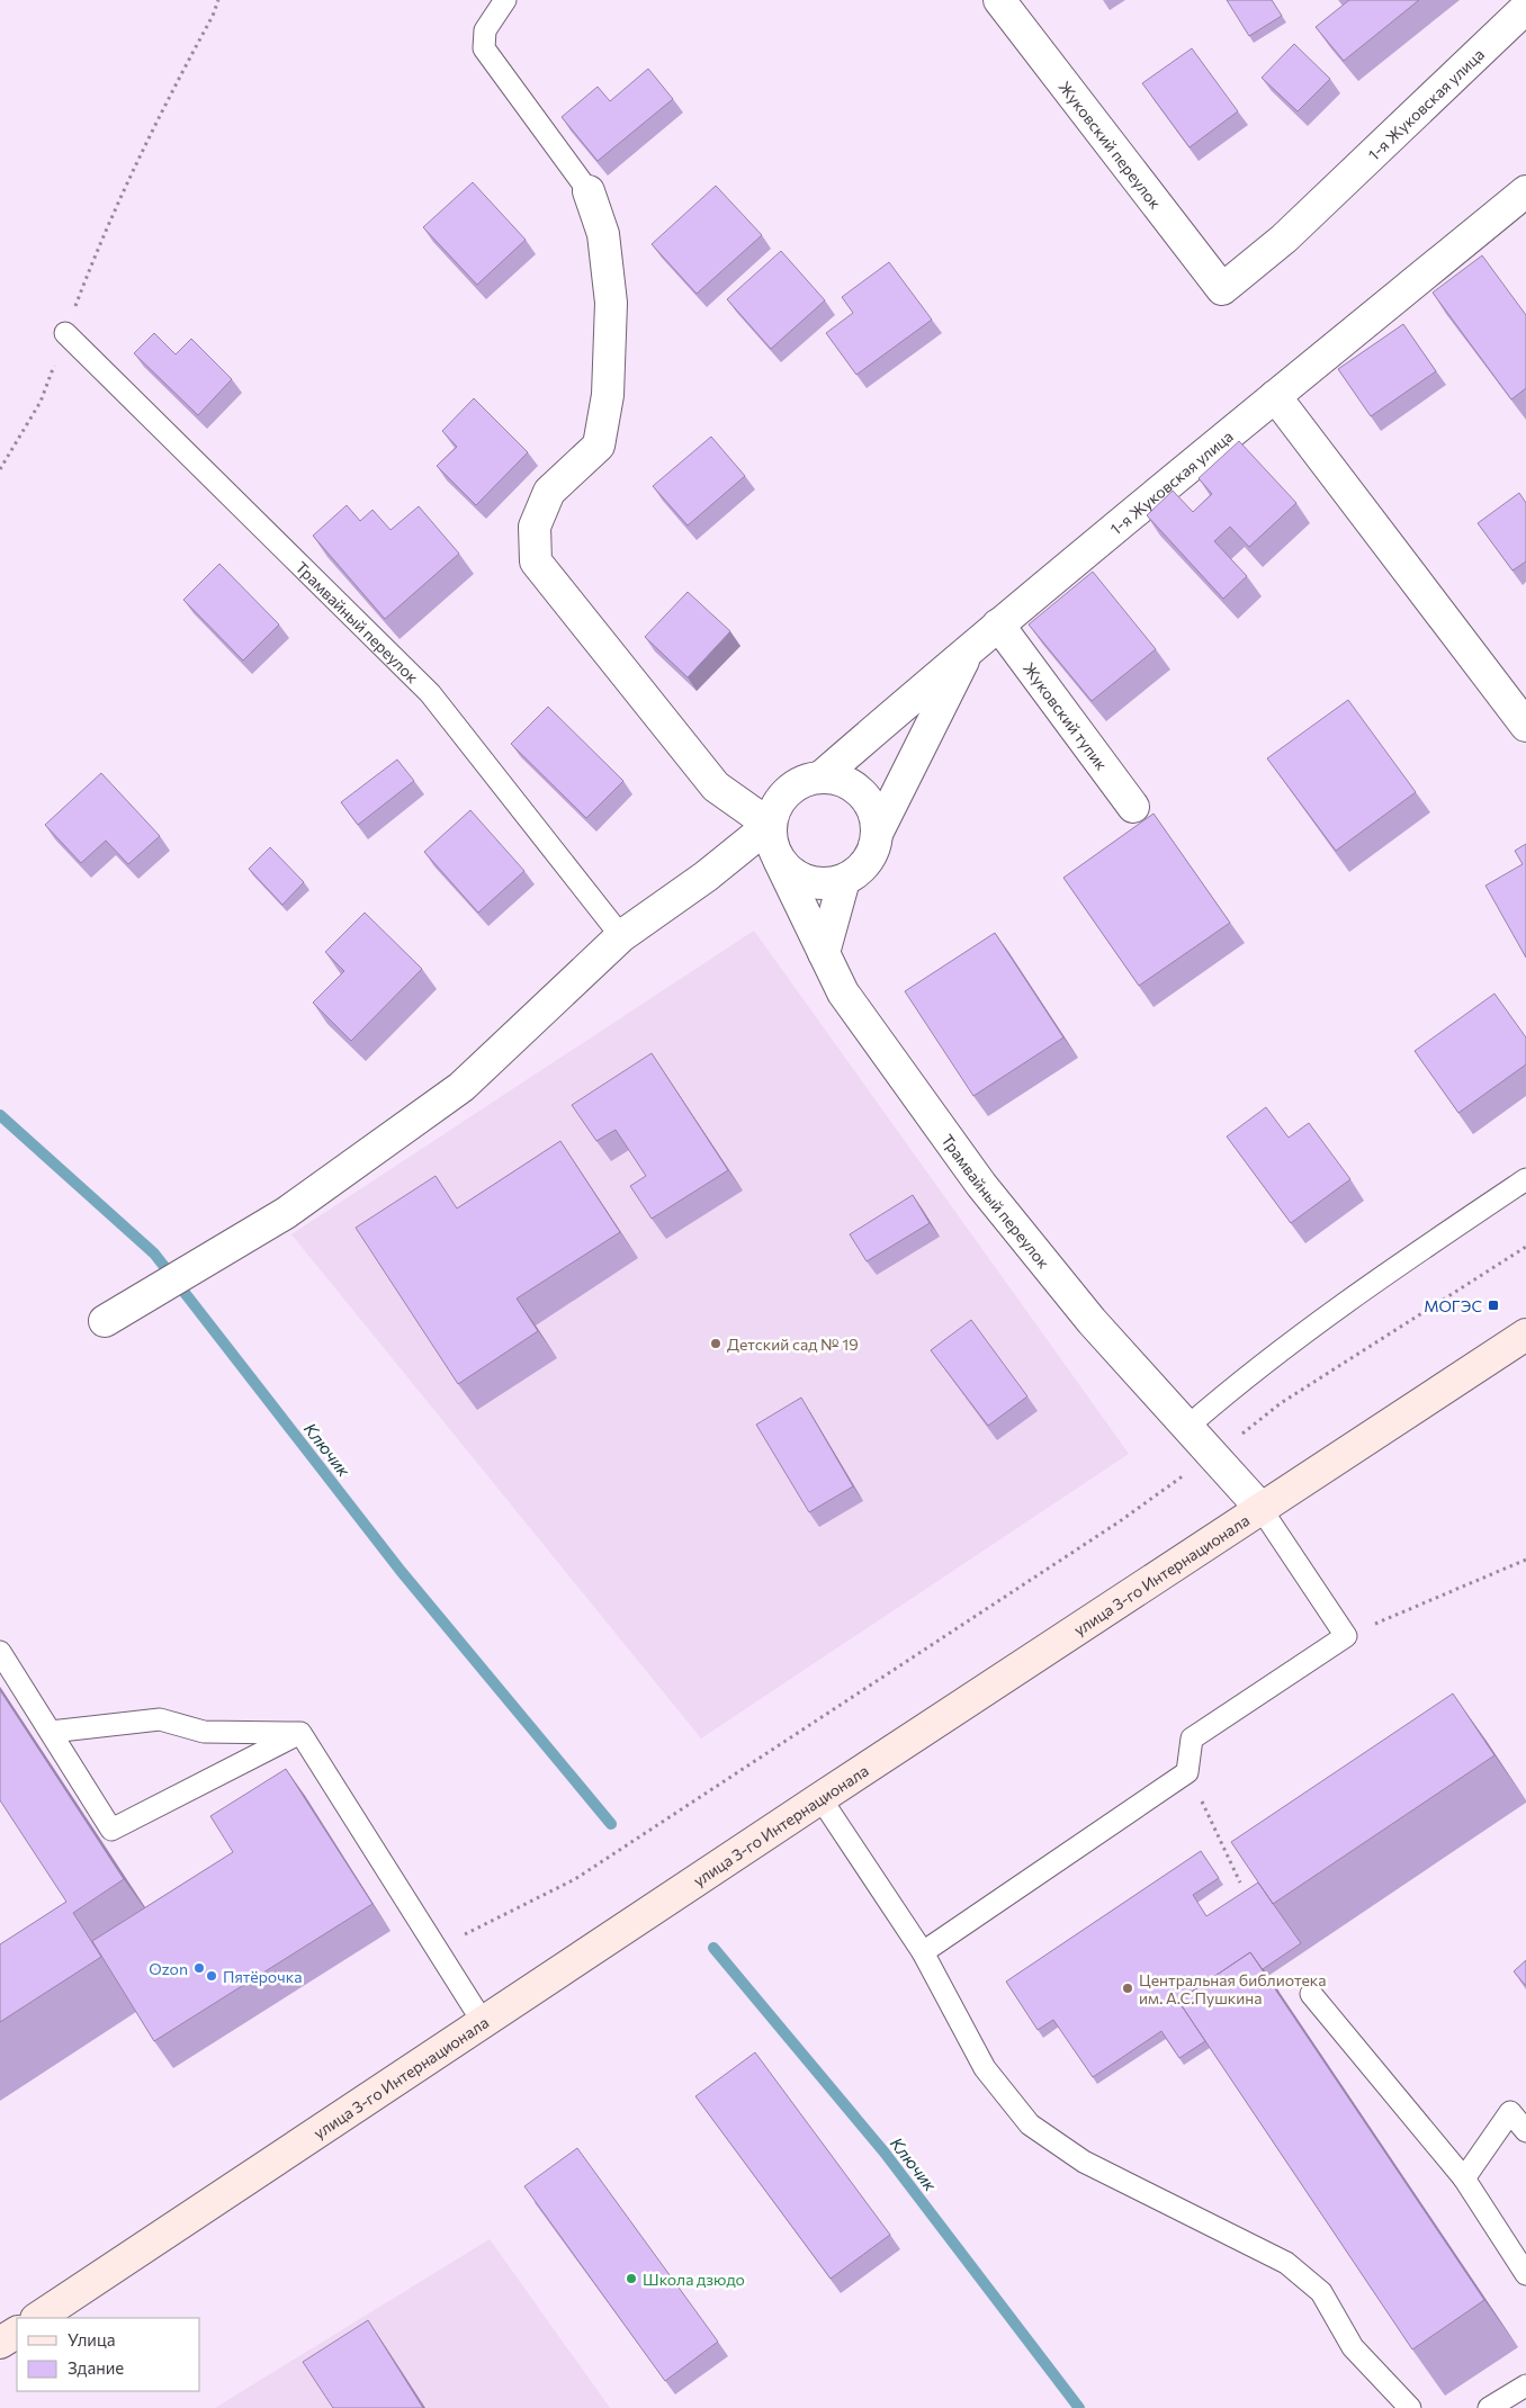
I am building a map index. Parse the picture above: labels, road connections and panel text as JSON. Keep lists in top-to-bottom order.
{
  "streets": {
    "main road": ["улица 3-го Интернационала"],
    "street": [
      "1-я Жуковская улица",
      "Жуковский переулок",
      "Трамвайный переулок",
      "Жуковский тупик"
    ]
  },
  "crossings": [
    ["1-я Жуковская улица", "Жуковский переулок"],
    ["1-я Жуковская улица", "Трамвайный переулок"],
    ["1-я Жуковская улица", "Жуковский тупик"],
    ["Трамвайный переулок", "улица 3-го Интернационала"]
  ],
  "water": ["Ключик"],
  "places": {
    "transit": ["МОГЭС"],
    "other": [
      "Детский сад № 19",
      "Ozon",
      "Пятёрочка",
      "Центральная библиотека им. А.С.Пушкина",
      "Школа дзюдо"
    ]
  },
  "legend": ["Улица", "Здание"]
}
